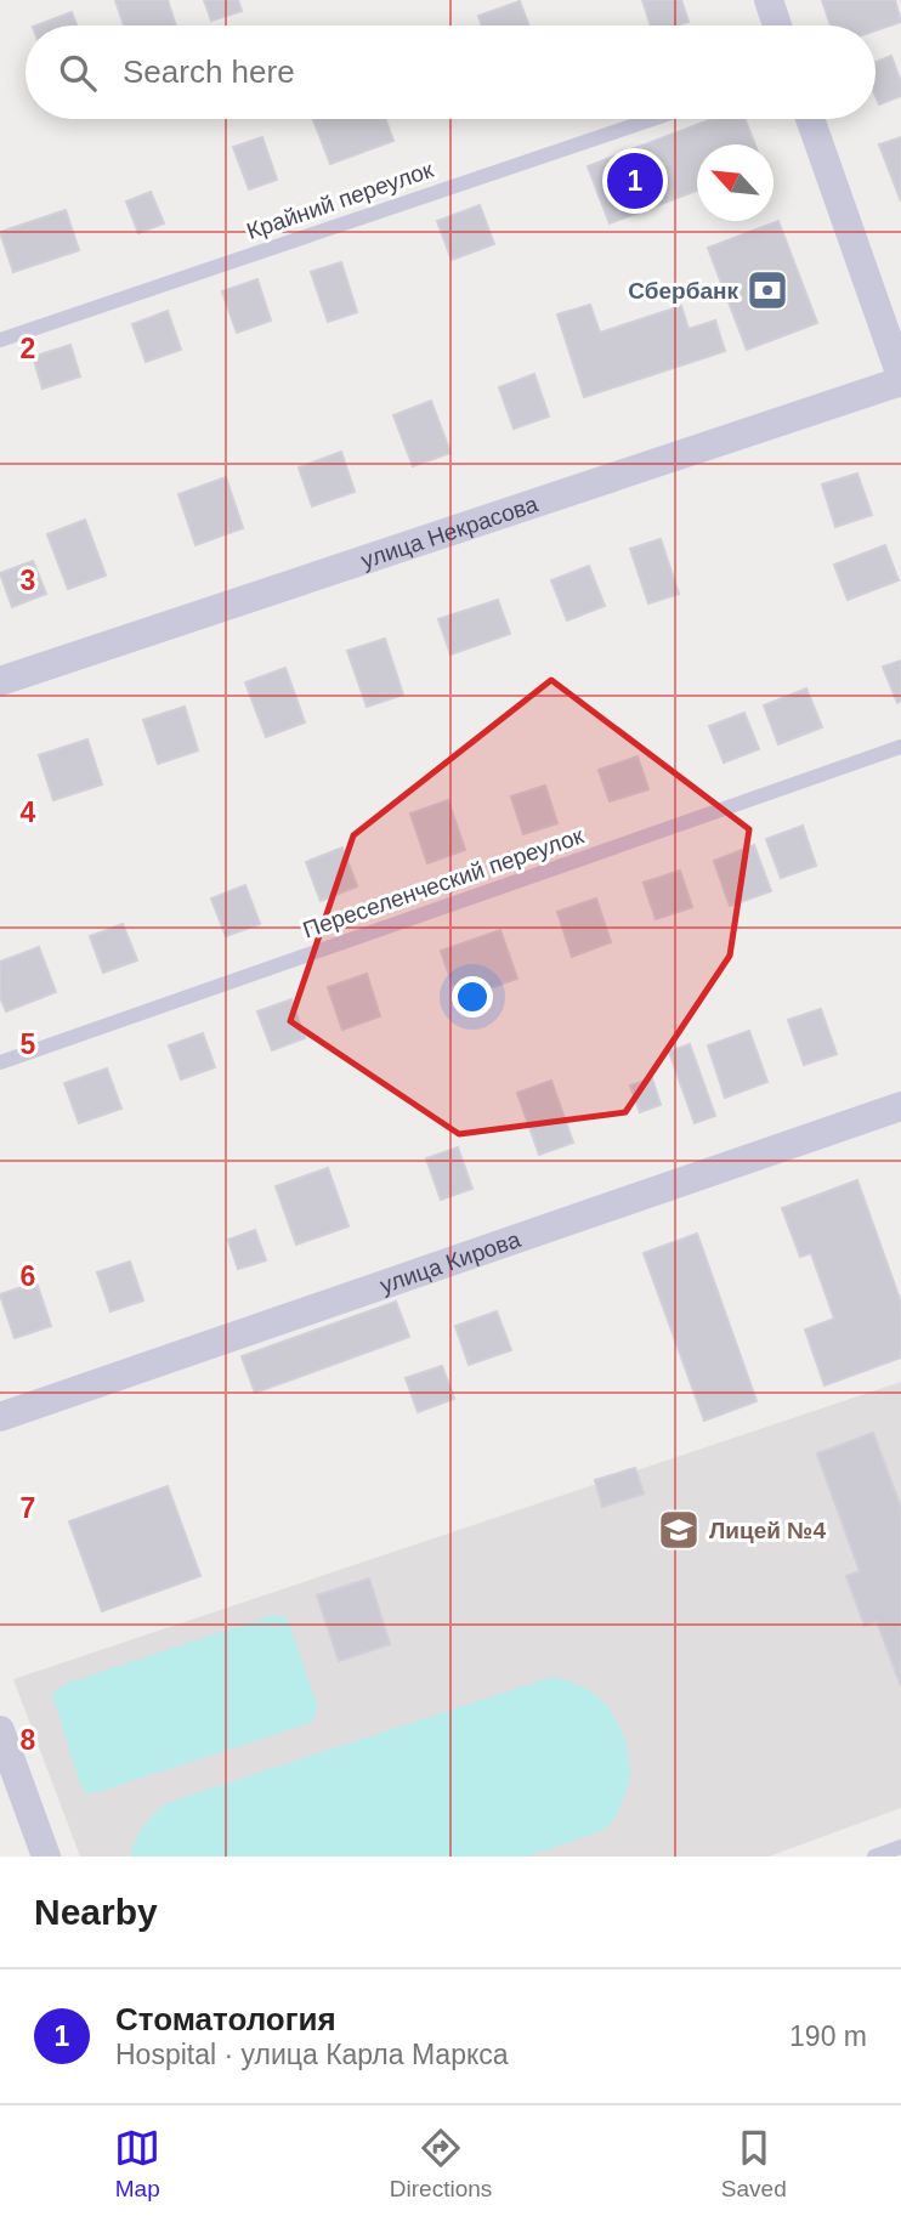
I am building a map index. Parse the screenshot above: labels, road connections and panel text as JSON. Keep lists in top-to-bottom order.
{
  "streets": {
    "street": ["улица Некрасова", "улица Кирова"],
    "lane": ["Крайний переулок", "Переселенческий переулок"]
  },
  "places": {
    "bank": ["Сбербанк"],
    "school or university": ["Лицей №4"]
  },
  "north": "top left",
  "page": {
    "search": "Search here",
    "pins": "1",
    "heading": "Nearby",
    "list": [
      {
        "mark": "1",
        "name": "Стоматология",
        "note": "Hospital · улица Карла Маркса",
        "value": "190 m"
      }
    ],
    "nav": ["Map", "Directions", "Saved"]
  },
  "grid": {
    "rows": [
      "2",
      "3",
      "4",
      "5",
      "6",
      "7",
      "8"
    ]
  }
}
